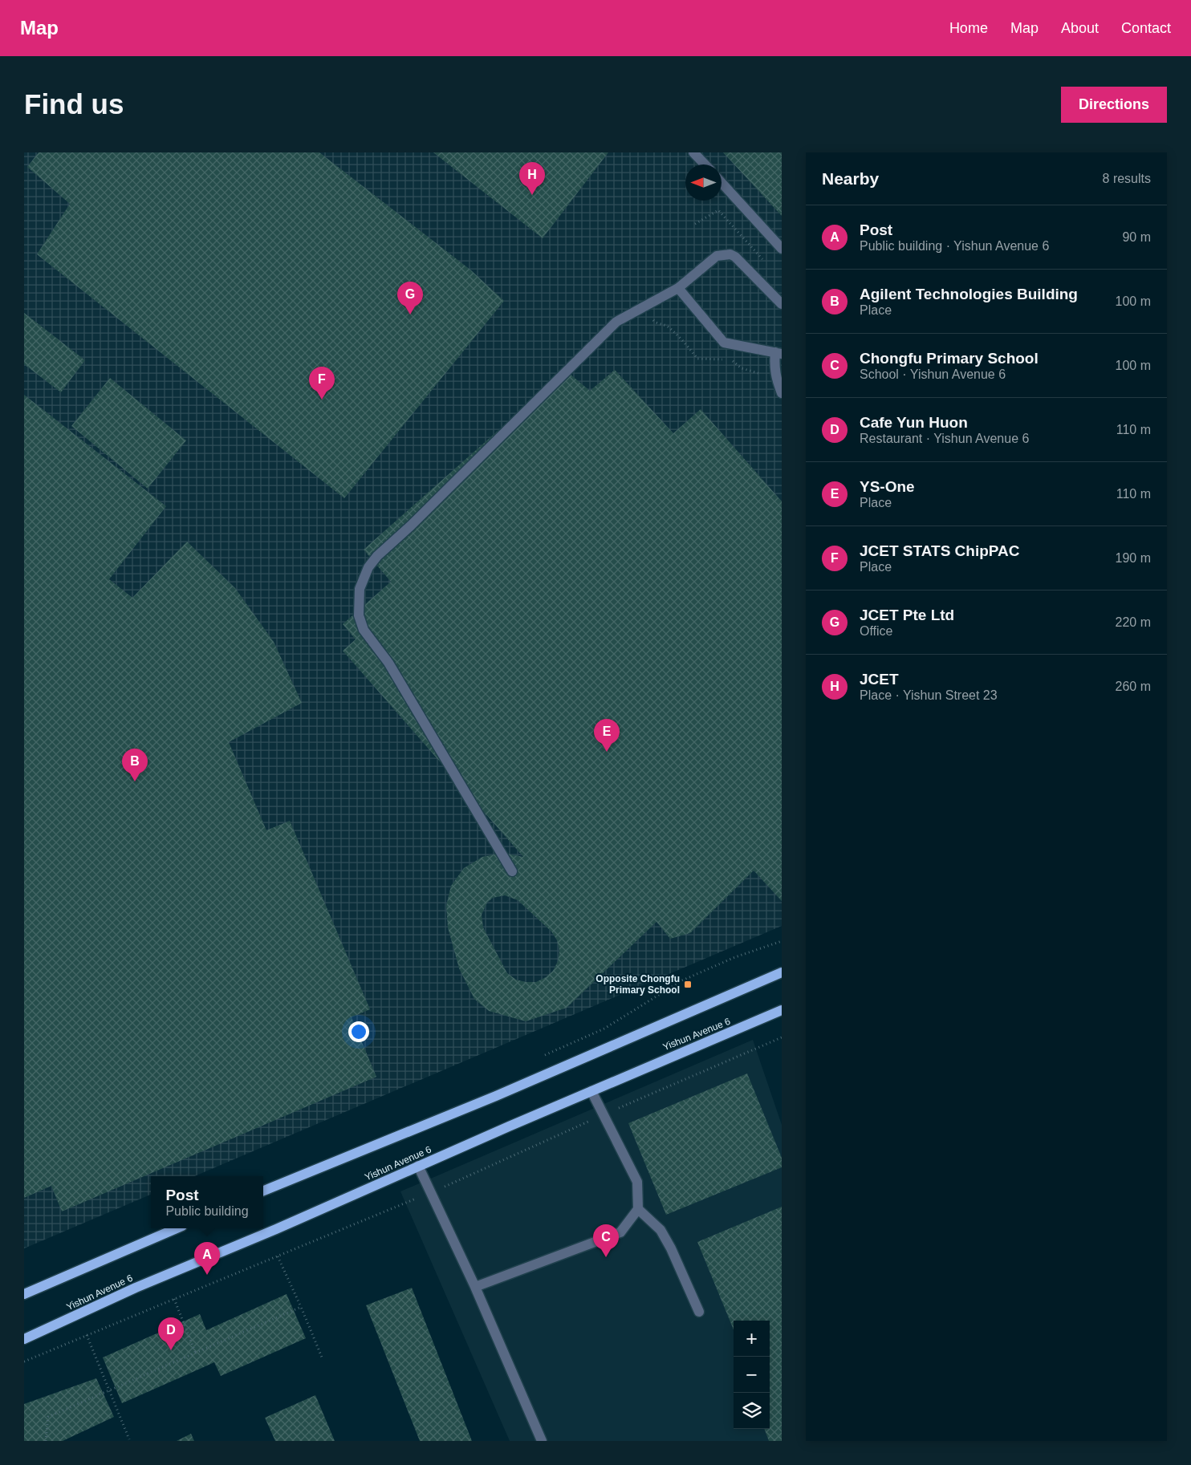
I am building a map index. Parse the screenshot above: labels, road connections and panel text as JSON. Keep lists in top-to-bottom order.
{
  "streets": {
    "main road": ["Yishun Avenue 6"]
  },
  "places": {
    "transit": ["Opposite Chongfu Primary School"]
  },
  "north": "left",
  "page": {
    "header": "Map",
    "nav": [
      "Home",
      "Map",
      "About",
      "Contact"
    ],
    "buttons": "Directions",
    "title": "Find us",
    "heading": ["Nearby", "8 results"],
    "pins": [
      "H",
      "G",
      "F",
      "E",
      "B",
      "C",
      "A",
      "D"
    ],
    "list": [
      {
        "mark": "A",
        "name": "Post",
        "note": "Public building · Yishun Avenue 6",
        "value": "90 m"
      },
      {
        "mark": "B",
        "name": "Agilent Technologies Building",
        "note": "Place",
        "value": "100 m"
      },
      {
        "mark": "C",
        "name": "Chongfu Primary School",
        "note": "School · Yishun Avenue 6",
        "value": "100 m"
      },
      {
        "mark": "D",
        "name": "Cafe Yun Huon",
        "note": "Restaurant · Yishun Avenue 6",
        "value": "110 m"
      },
      {
        "mark": "E",
        "name": "YS-One",
        "note": "Place",
        "value": "110 m"
      },
      {
        "mark": "F",
        "name": "JCET STATS ChipPAC",
        "note": "Place",
        "value": "190 m"
      },
      {
        "mark": "G",
        "name": "JCET Pte Ltd",
        "note": "Office",
        "value": "220 m"
      },
      {
        "mark": "H",
        "name": "JCET",
        "note": "Place · Yishun Street 23",
        "value": "260 m"
      }
    ],
    "popup": ["Post", "Public building"],
    "map_buttons": ["+", "−"]
  }
}
